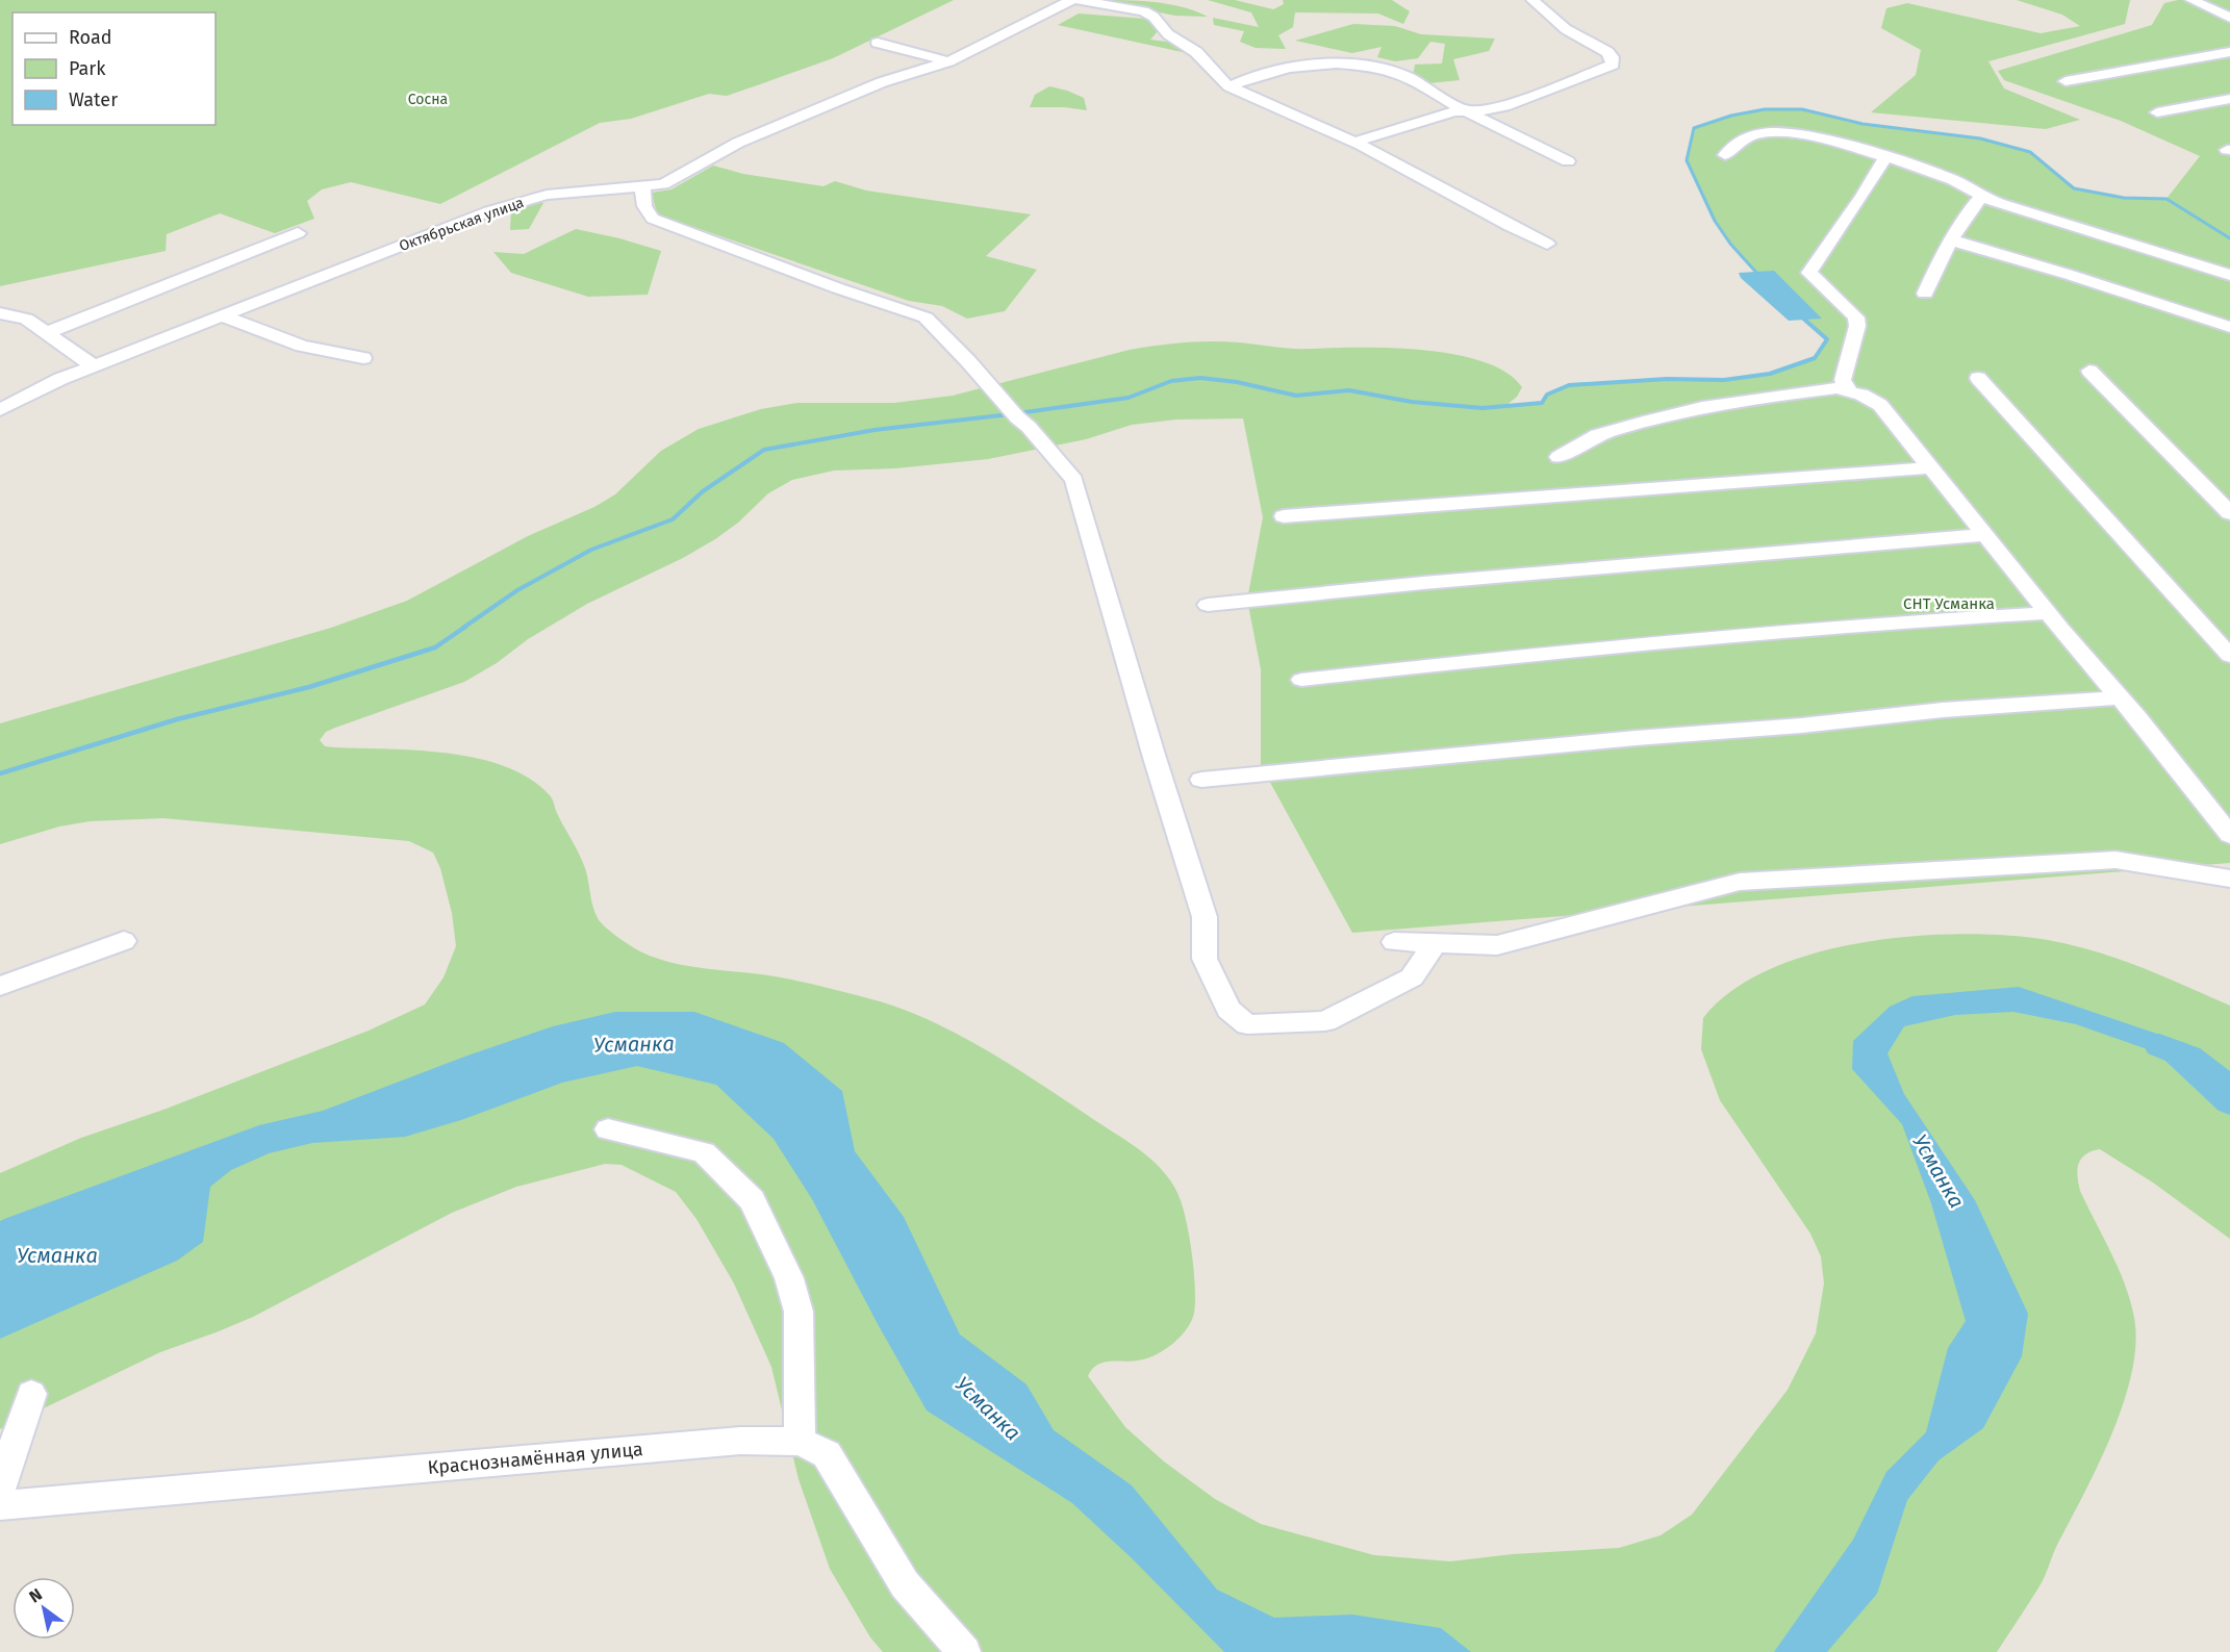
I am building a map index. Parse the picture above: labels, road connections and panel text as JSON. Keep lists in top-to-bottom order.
{
  "streets": {
    "street": ["Октябрьская улица", "Краснознамённая улица"]
  },
  "water": ["Усманка"],
  "parks": ["Сосна", "СНТ Усманка"],
  "legend": ["Road", "Park", "Water"],
  "north": "top left"
}
